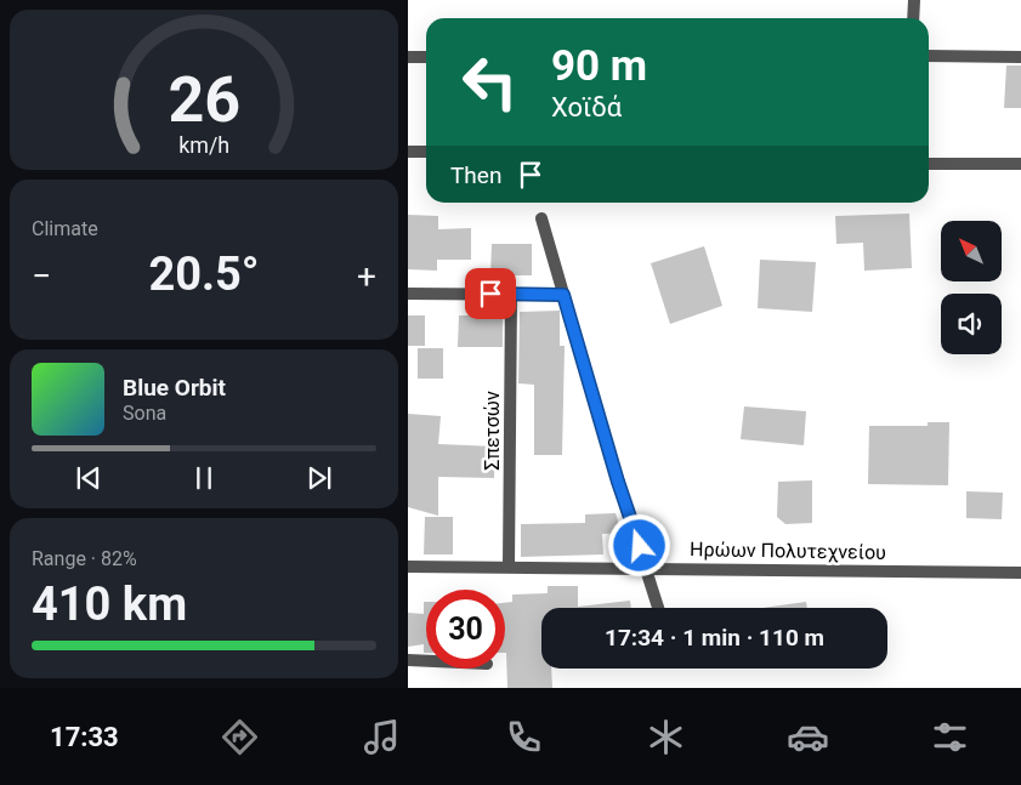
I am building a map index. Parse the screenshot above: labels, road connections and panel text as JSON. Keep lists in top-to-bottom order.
{
  "streets": {
    "street": ["Σπετσών", "Ηρώων Πολυτεχνείου"]
  },
  "crossings": [
    ["Σπετσών", "Ηρώων Πολυτεχνείου"]
  ],
  "north": "top left",
  "page": {
    "turn": ["90 m", "Χοϊδά"],
    "then": "Then",
    "tile": [
      "Climate",
      ["Range · 82%", "410 km"]
    ],
    "heat": ["−", "20.5°", "+"],
    "song": ["Blue Orbit", "Sona"],
    "limit": "30",
    "trip": "17:34 · 1 min · 110 m",
    "tabs": "17:33",
    "gauge": ["26", "km/h"]
  }
}
